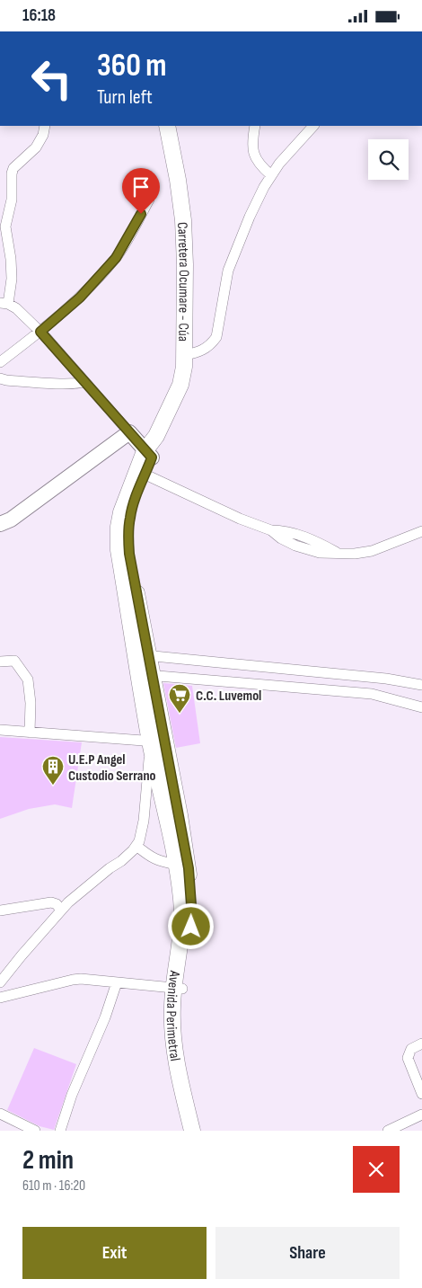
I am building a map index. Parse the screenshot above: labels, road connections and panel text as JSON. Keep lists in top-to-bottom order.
{
  "streets": {
    "main road": ["Carretera Ocumare - Cúa", "Avenida Perimetral"]
  },
  "crossings": [
    ["Carretera Ocumare - Cúa", "Avenida Perimetral"]
  ],
  "places": {
    "supermarket": ["C.C. Luvemol"],
    "building": ["U.E.P Angel Custodio Serrano"]
  },
  "page": {
    "status": "16:18",
    "turn": ["360 m", "Turn left"],
    "heading": ["2 min", "610 m · 16:20"],
    "buttons": ["Exit", "Share"]
  }
}
